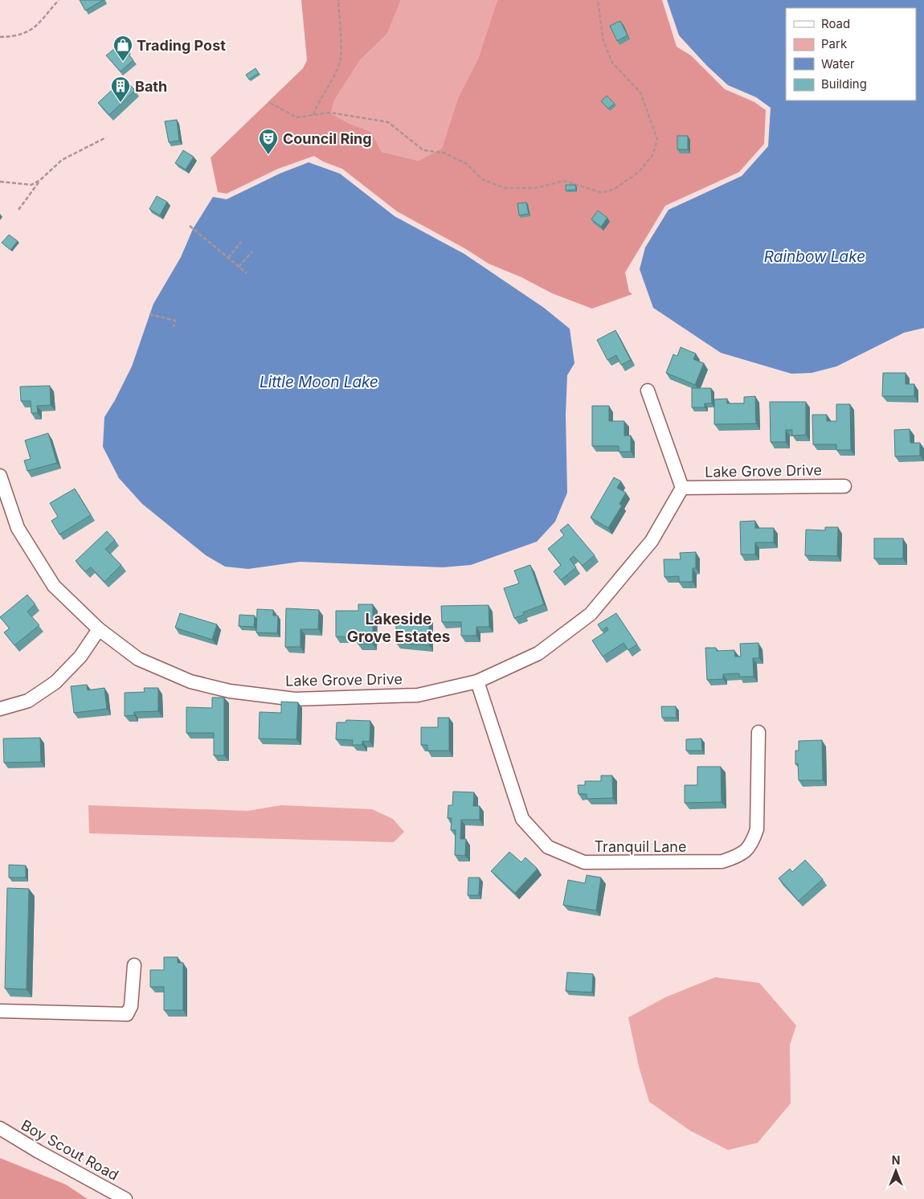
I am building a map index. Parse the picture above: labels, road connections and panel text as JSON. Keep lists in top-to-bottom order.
{
  "streets": {
    "street": ["Lake Grove Drive", "Tranquil Lane", "Boy Scout Road"]
  },
  "crossings": [
    ["Lake Grove Drive", "Tranquil Lane"]
  ],
  "districts": ["Lakeside Grove Estates"],
  "water": ["Rainbow Lake", "Little Moon Lake"],
  "places": {
    "shop": ["Trading Post"],
    "building": ["Bath"],
    "theatre": ["Council Ring"]
  },
  "legend": [
    "Road",
    "Park",
    "Water",
    "Building"
  ],
  "north": "top"
}
